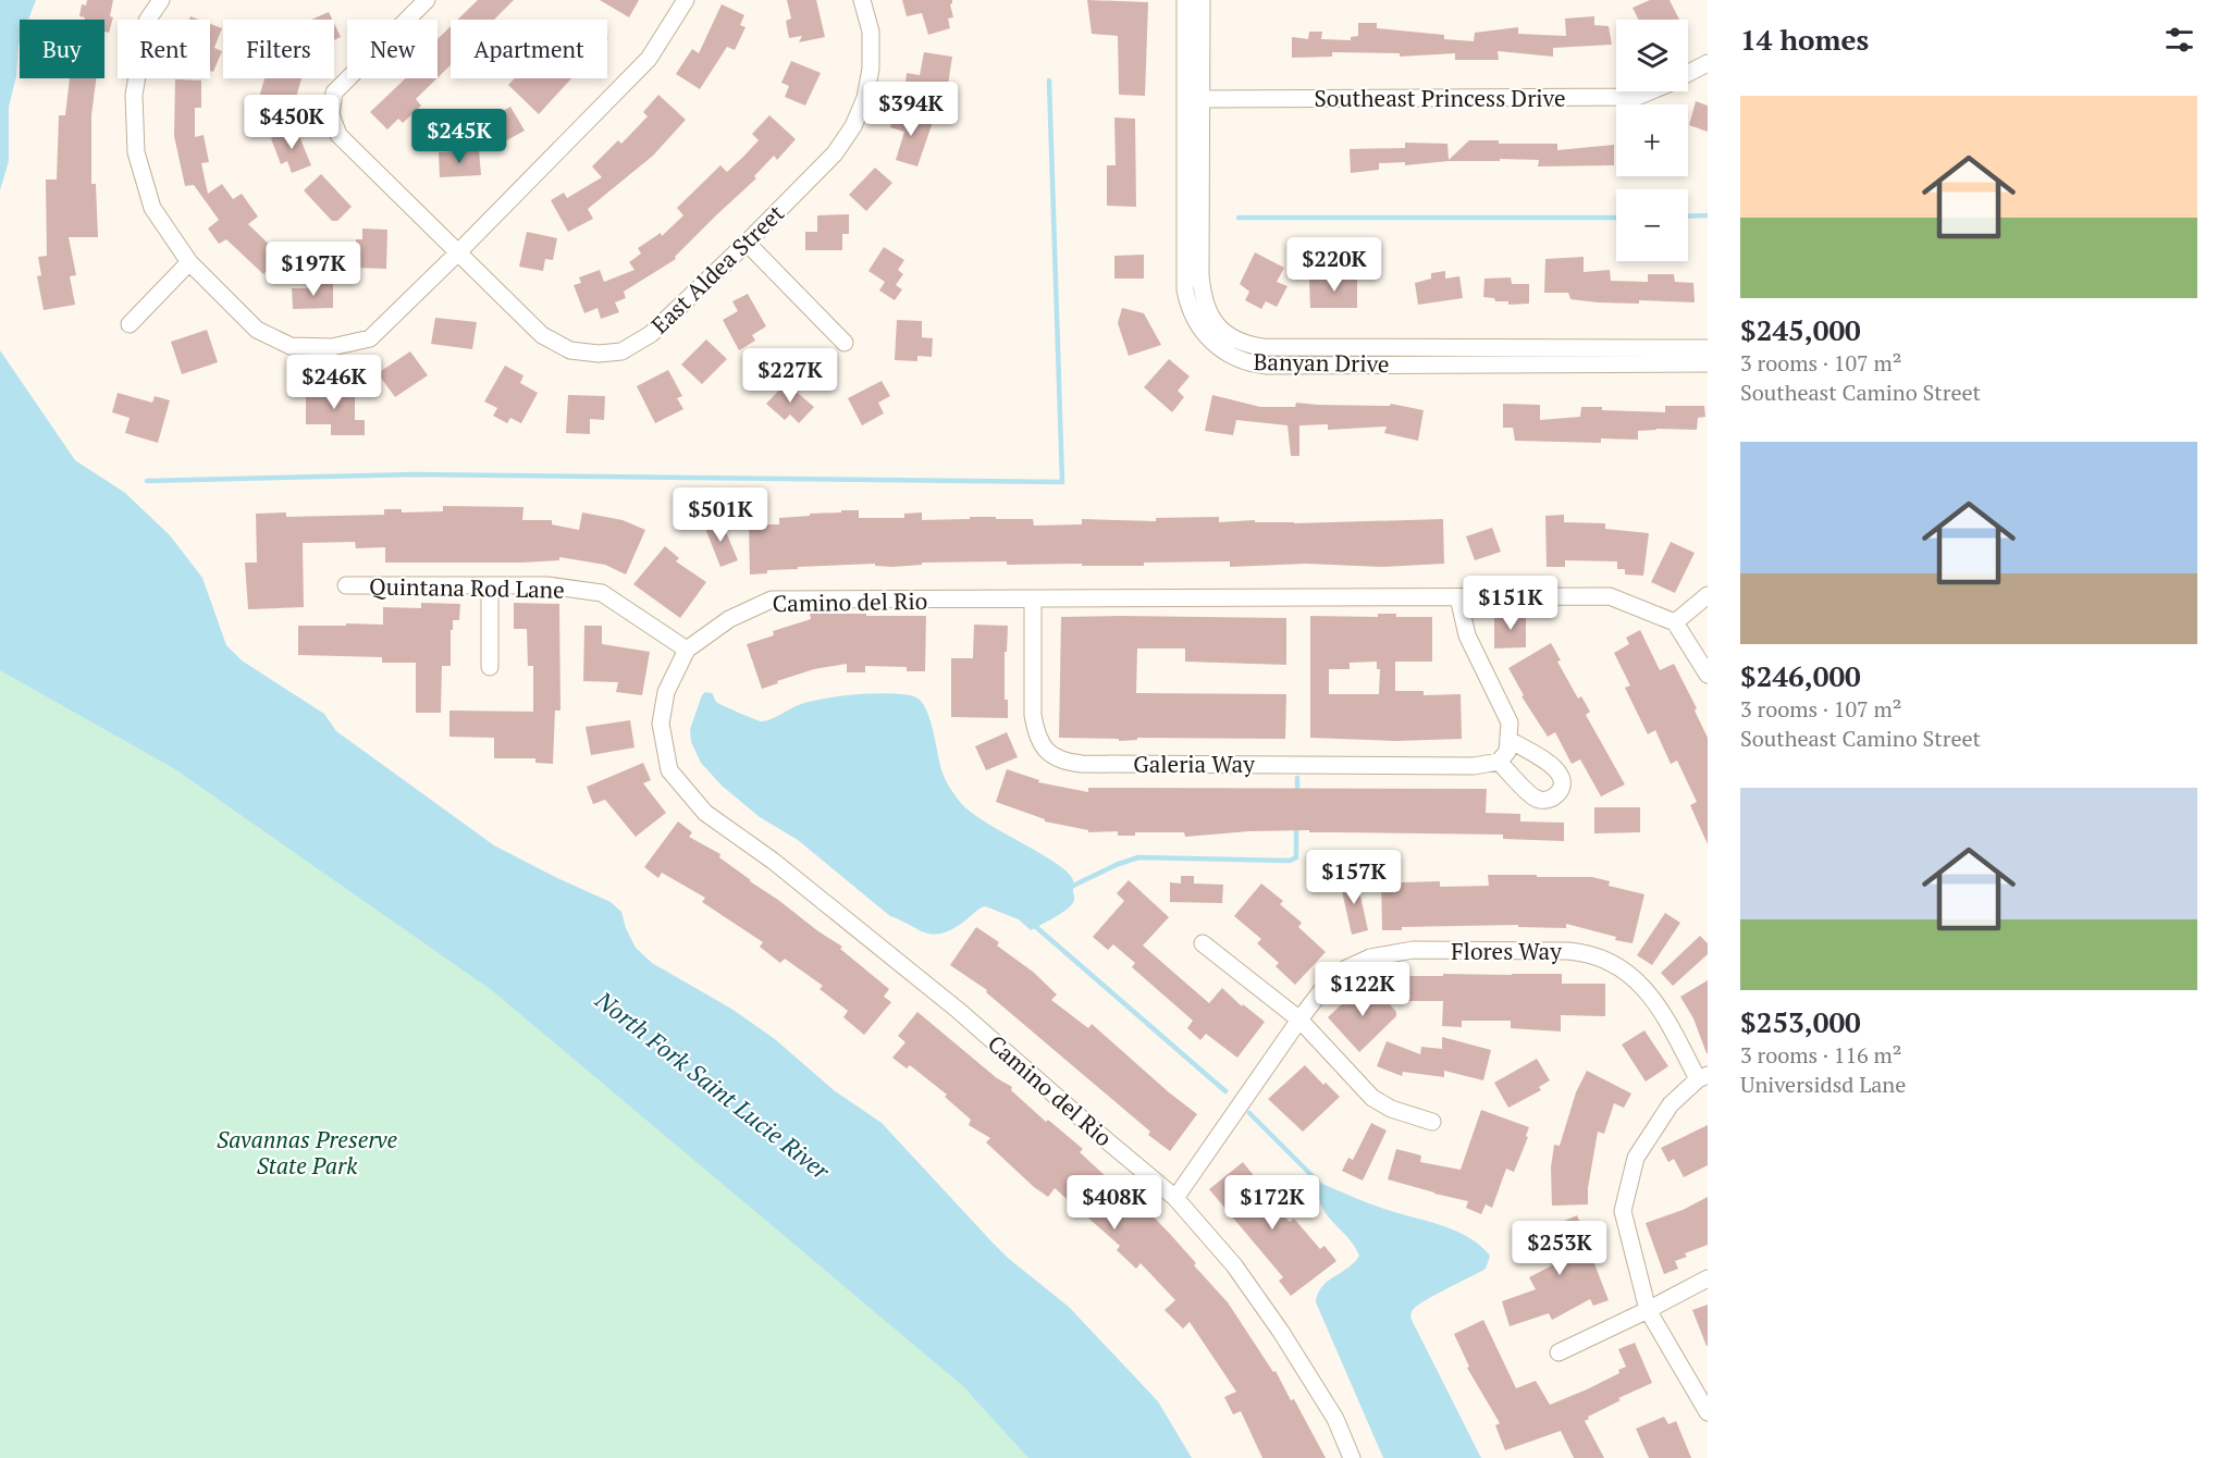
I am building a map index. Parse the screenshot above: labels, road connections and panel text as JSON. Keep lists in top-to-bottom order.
{
  "streets": {
    "street": [
      "Southeast Princess Drive",
      "East Aldea Street",
      "Banyan Drive",
      "Quintana Rod Lane",
      "Camino del Rio",
      "Galeria Way",
      "Flores Way"
    ]
  },
  "crossings": [
    ["Southeast Princess Drive", "Banyan Drive"],
    ["Quintana Rod Lane", "Camino del Rio"],
    ["Camino del Rio", "Galeria Way"],
    ["Camino del Rio", "Flores Way"]
  ],
  "water": ["North Fork Saint Lucie River"],
  "parks": ["Savannas Preserve State Park"],
  "page": {
    "heading": "14 homes",
    "map_buttons": ["+", "−"],
    "chip": [
      "Buy",
      "Rent",
      "Filters",
      "New",
      "Apartment"
    ],
    "list": [
      {
        "name": "$245,000",
        "note": "3 rooms · 107 m² · Southeast Camino Street"
      },
      {
        "name": "$246,000",
        "note": "3 rooms · 107 m² · Southeast Camino Street"
      },
      {
        "name": "$253,000",
        "note": "3 rooms · 116 m² · Universidsd Lane"
      }
    ],
    "price": [
      "$394K",
      "$450K",
      "$245K",
      "$220K",
      "$197K",
      "$227K",
      "$246K",
      "$501K",
      "$151K",
      "$157K",
      "$122K",
      "$408K",
      "$172K",
      "$253K"
    ]
  }
}
